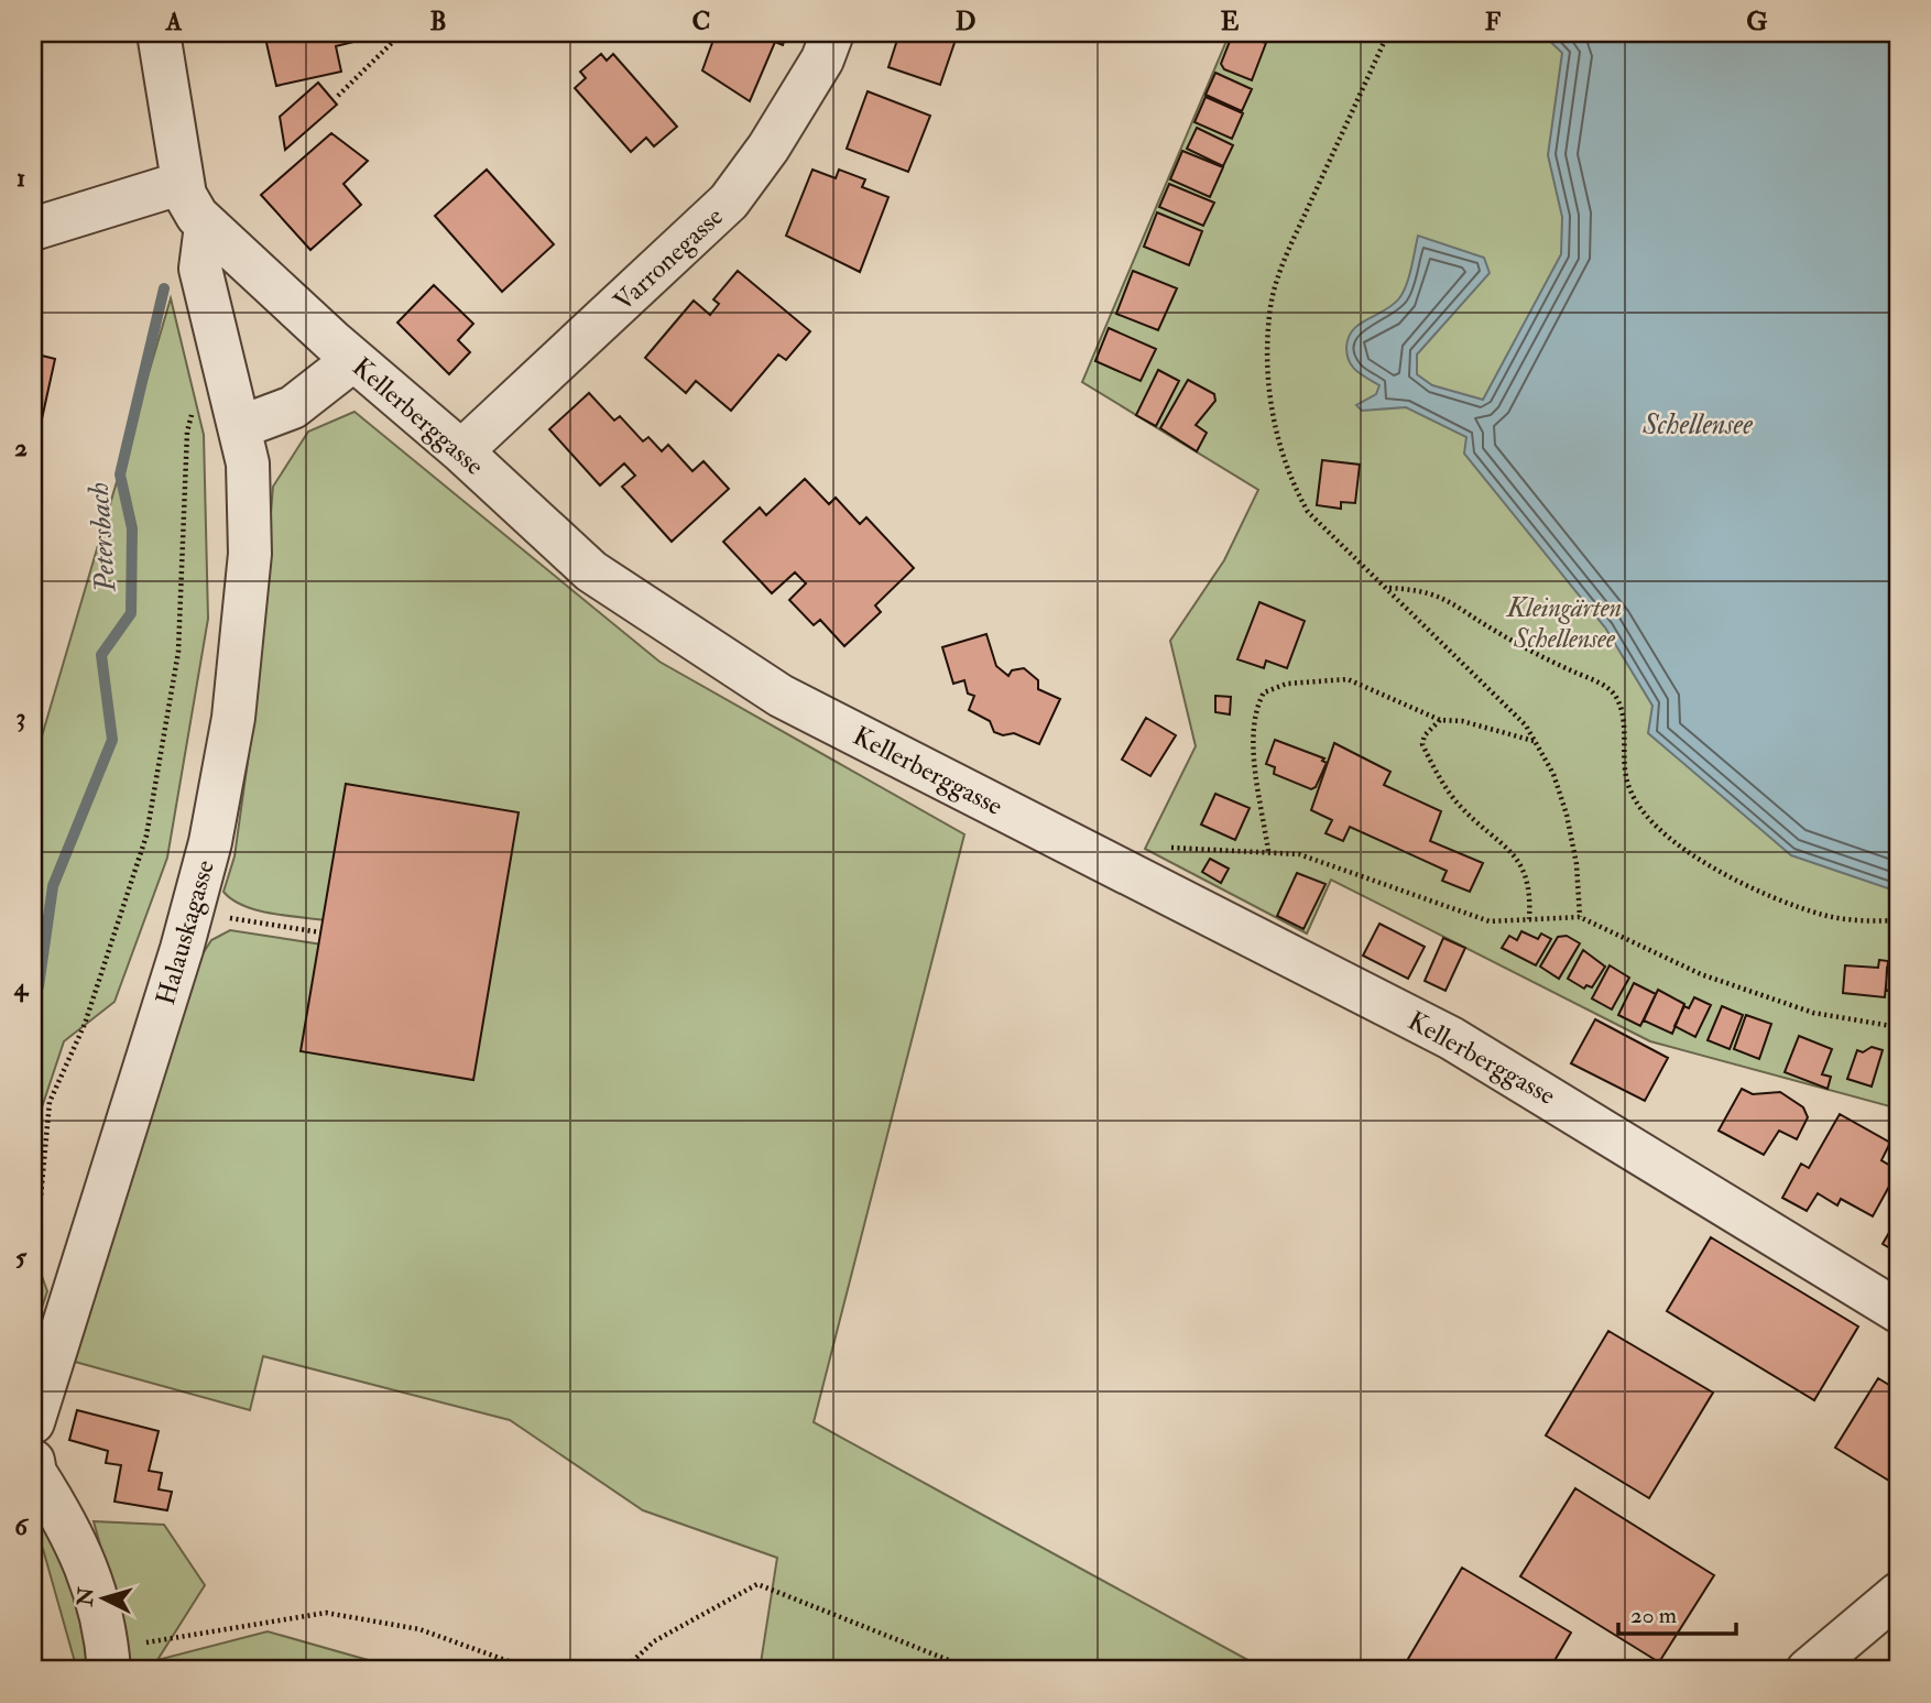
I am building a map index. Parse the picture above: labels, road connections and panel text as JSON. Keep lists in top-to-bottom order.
{
  "streets": {
    "street": ["Varronegasse", "Kellerberggasse", "Halauskagasse"]
  },
  "crossings": [
    ["Varronegasse", "Kellerberggasse"],
    ["Kellerberggasse", "Halauskagasse"]
  ],
  "water": ["Schellensee", "Petersbach"],
  "parks": ["Kleingärten Schellensee"],
  "scale_bar": "20 m",
  "north": "left",
  "grid": {
    "columns": [
      "A",
      "B",
      "C",
      "D",
      "E",
      "F",
      "G"
    ],
    "rows": [
      "1",
      "2",
      "3",
      "4",
      "5",
      "6"
    ]
  }
}
